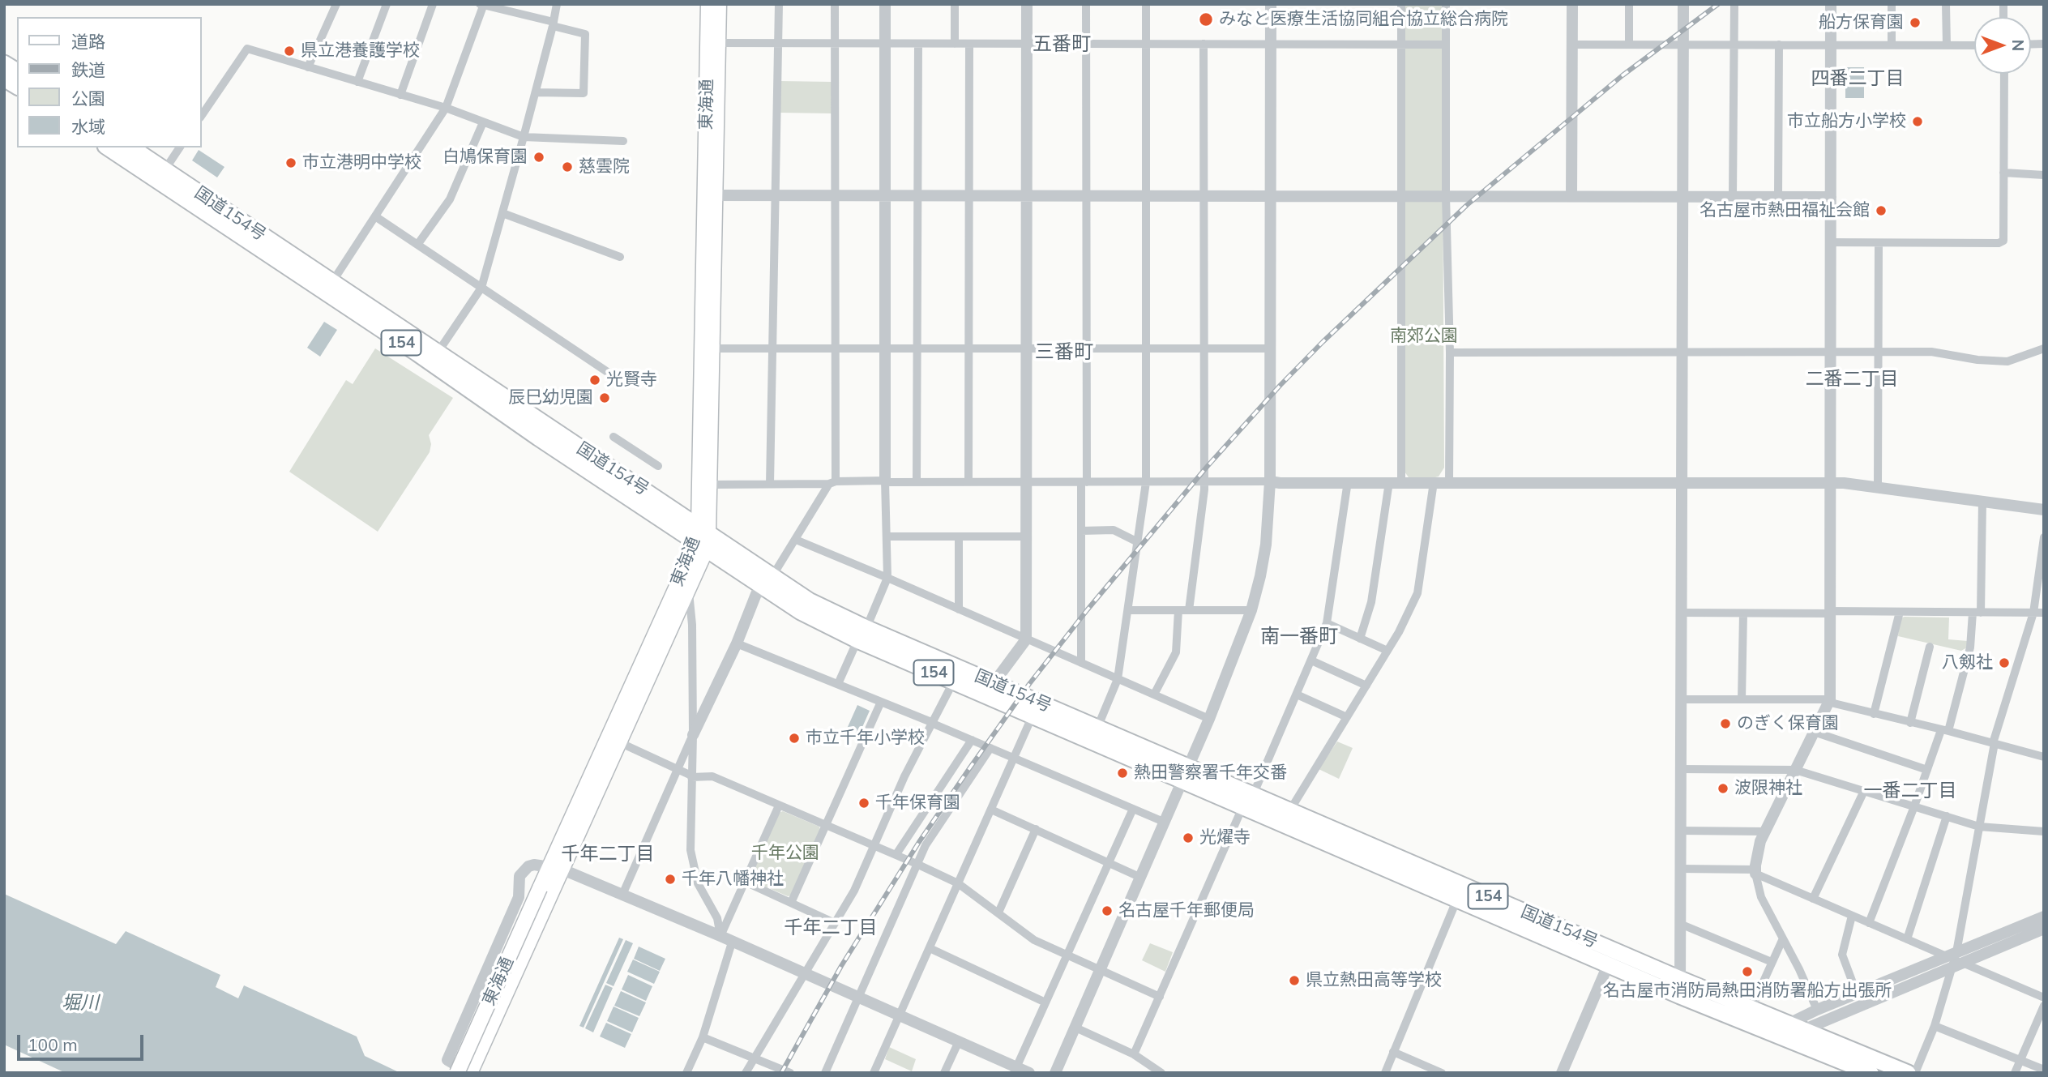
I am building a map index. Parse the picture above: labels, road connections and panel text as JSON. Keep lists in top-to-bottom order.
{
  "streets": {
    "highway": ["国道154号", "154"],
    "main road": ["東海通"]
  },
  "crossings": [
    ["東海通", "国道154号"]
  ],
  "districts": [
    "五番町",
    "四番二丁目",
    "三番町",
    "二番二丁目",
    "南一番町",
    "一番二丁目",
    "千年二丁目",
    "千年二丁目"
  ],
  "water": ["堀川"],
  "parks": ["南郊公園", "千年公園"],
  "places": [
    "みなと医療生活協同組合協立総合病院",
    "船方保育園",
    "県立港養護学校",
    "市立船方小学校",
    "白鳩保育園",
    "市立港明中学校",
    "慈雲院",
    "名古屋市熱田福祉会館",
    "光賢寺",
    "辰巳幼児園",
    "八剱社",
    "のぎく保育園",
    "市立千年小学校",
    "熱田警察署千年交番",
    "波限神社",
    "千年保育園",
    "光燿寺",
    "千年八幡神社",
    "名古屋千年郵便局",
    "名古屋市消防局熱田消防署船方出張所",
    "県立熱田高等学校"
  ],
  "legend": [
    "道路",
    "鉄道",
    "公園",
    "水域"
  ],
  "scale_bar": "100 m",
  "north": "right"
}
